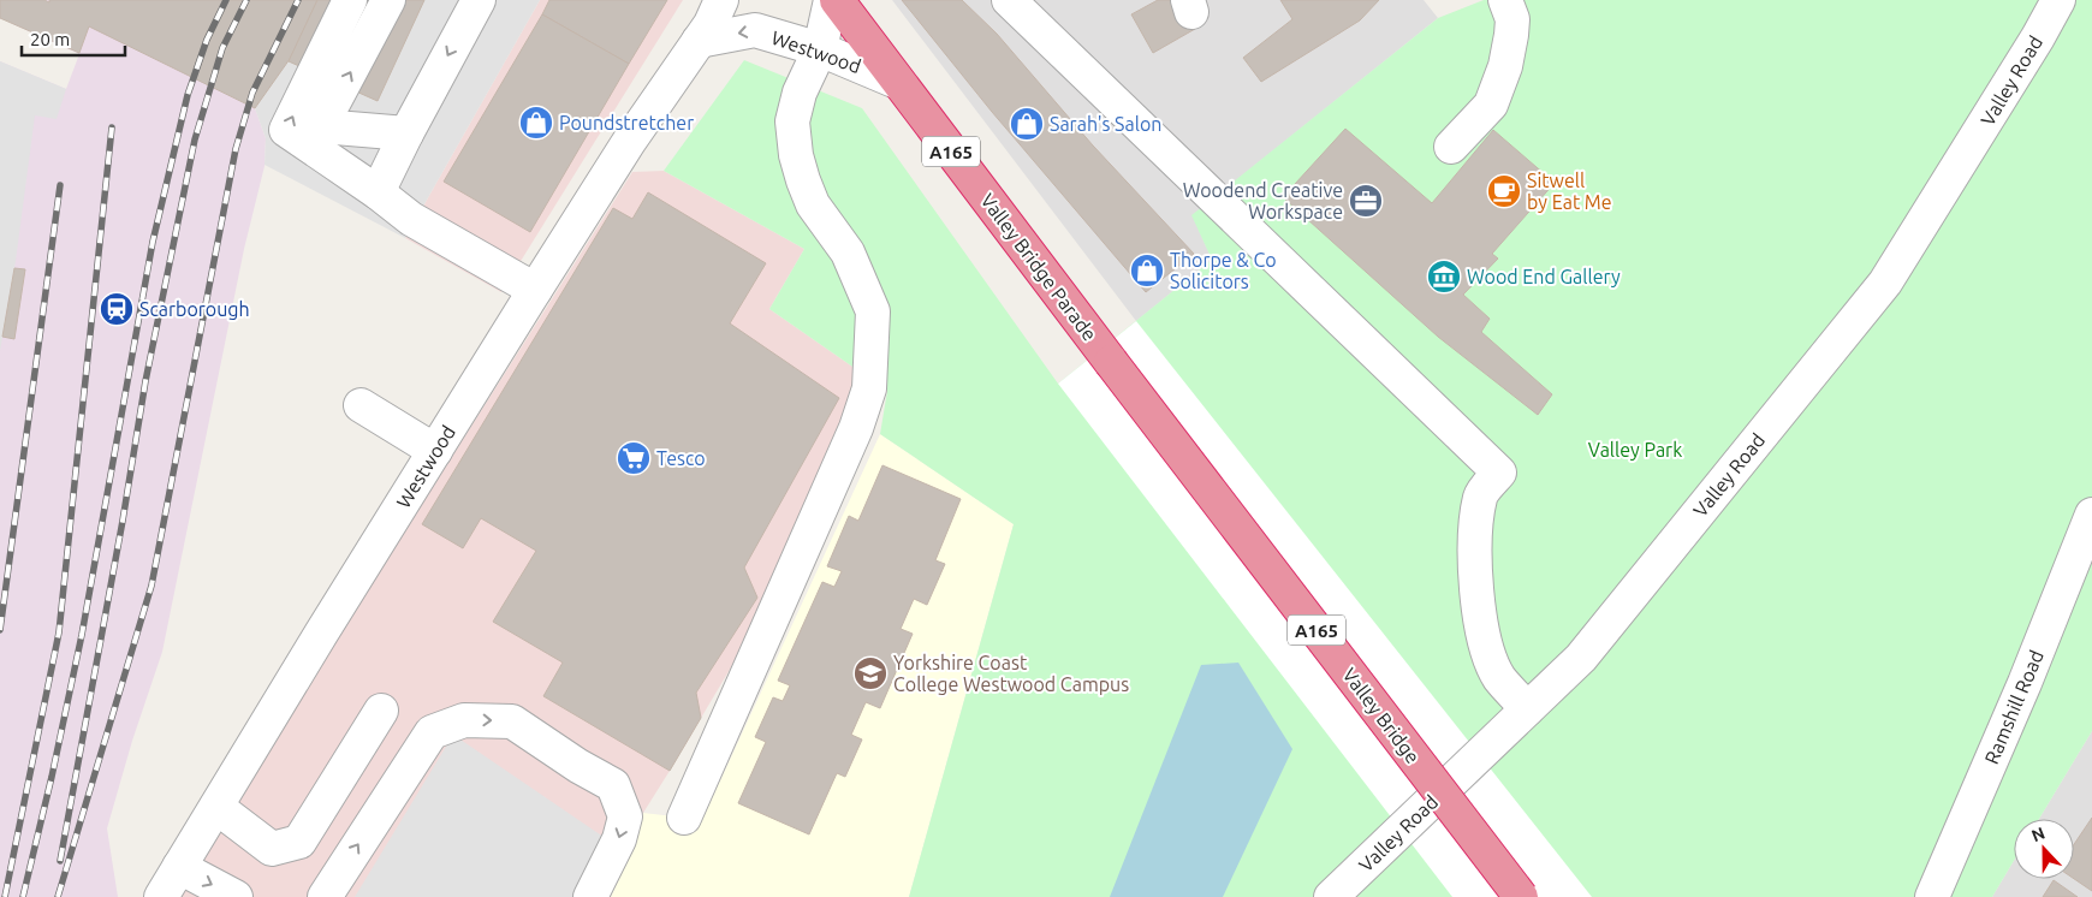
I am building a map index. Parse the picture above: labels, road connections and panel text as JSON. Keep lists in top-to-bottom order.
{
  "streets": {
    "highway": ["A165", "Valley Bridge Parade", "Valley Bridge"],
    "street": ["Westwood", "Valley Road", "Ramshill Road"]
  },
  "crossings": [
    ["Westwood", "Valley Bridge Parade"],
    ["Valley Bridge Parade", "Valley Bridge"]
  ],
  "parks": ["Valley Park"],
  "places": {
    "shop": ["Poundstretcher", "Sarah's Salon", "Thorpe & Co Solicitors"],
    "cafe": ["Sitwell by Eat Me"],
    "office": ["Woodend Creative Workspace"],
    "museum": ["Wood End Gallery"],
    "station": ["Scarborough"],
    "supermarket": ["Tesco"],
    "school or university": ["Yorkshire Coast College Westwood Campus"]
  },
  "scale_bar": "20 m",
  "north": "top"
}
